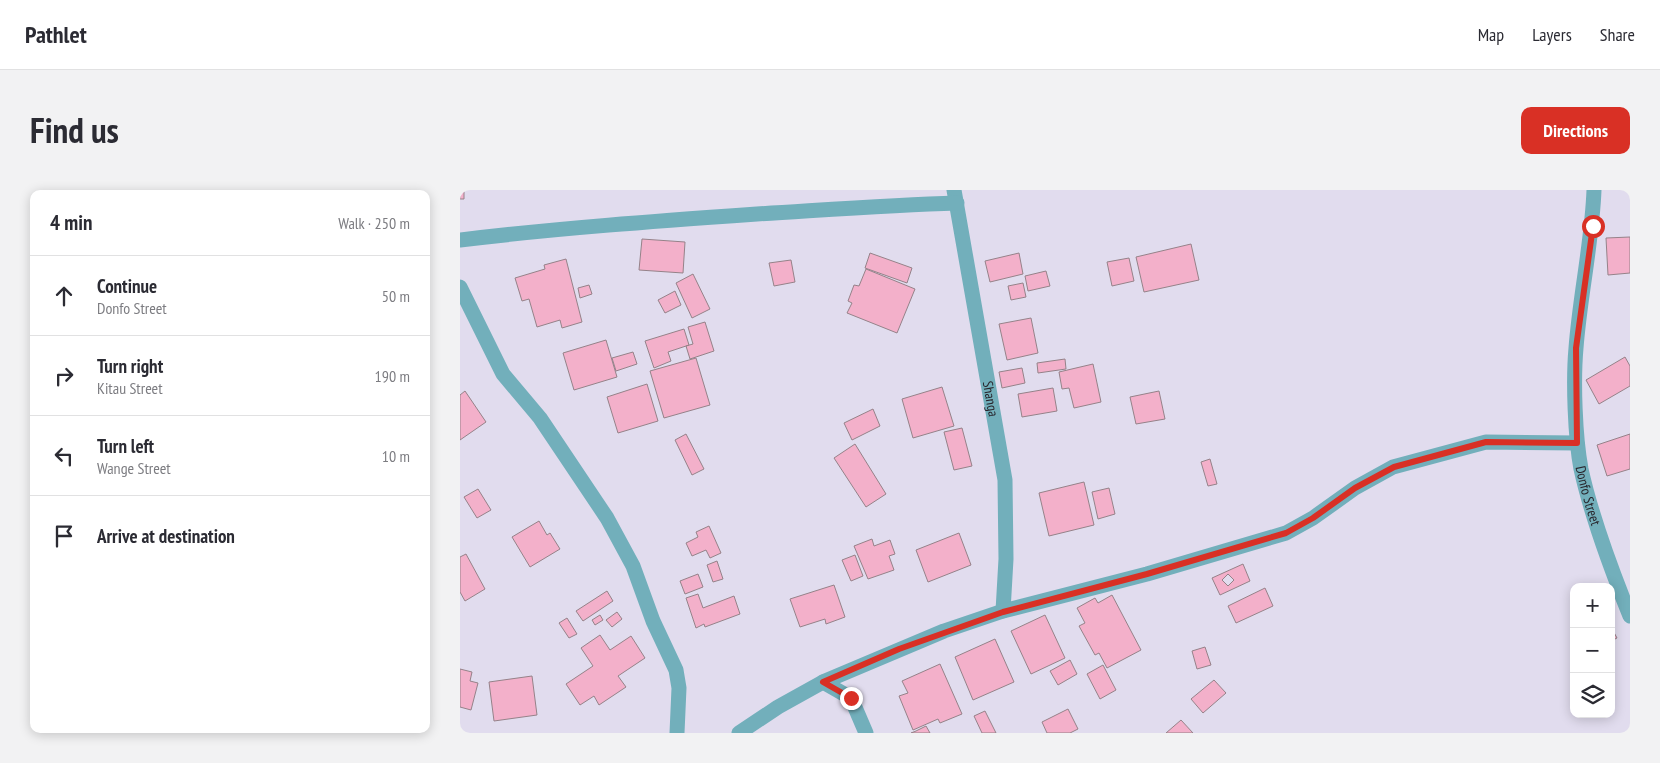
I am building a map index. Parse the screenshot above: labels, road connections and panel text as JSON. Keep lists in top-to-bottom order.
{
  "streets": {
    "street": ["Shanga", "Donfo Street"]
  },
  "page": {
    "header": "Pathlet",
    "nav": ["Map", "Layers", "Share"],
    "title": "Find us",
    "buttons": "Directions",
    "heading": ["4 min", "Walk · 250 m"],
    "list": [
      ["Continue", "Donfo Street", "50 m"],
      ["Turn right", "Kitau Street", "190 m"],
      ["Turn left", "Wange Street", "10 m"],
      "Arrive at destination"
    ],
    "map_buttons": ["+", "−"]
  }
}
